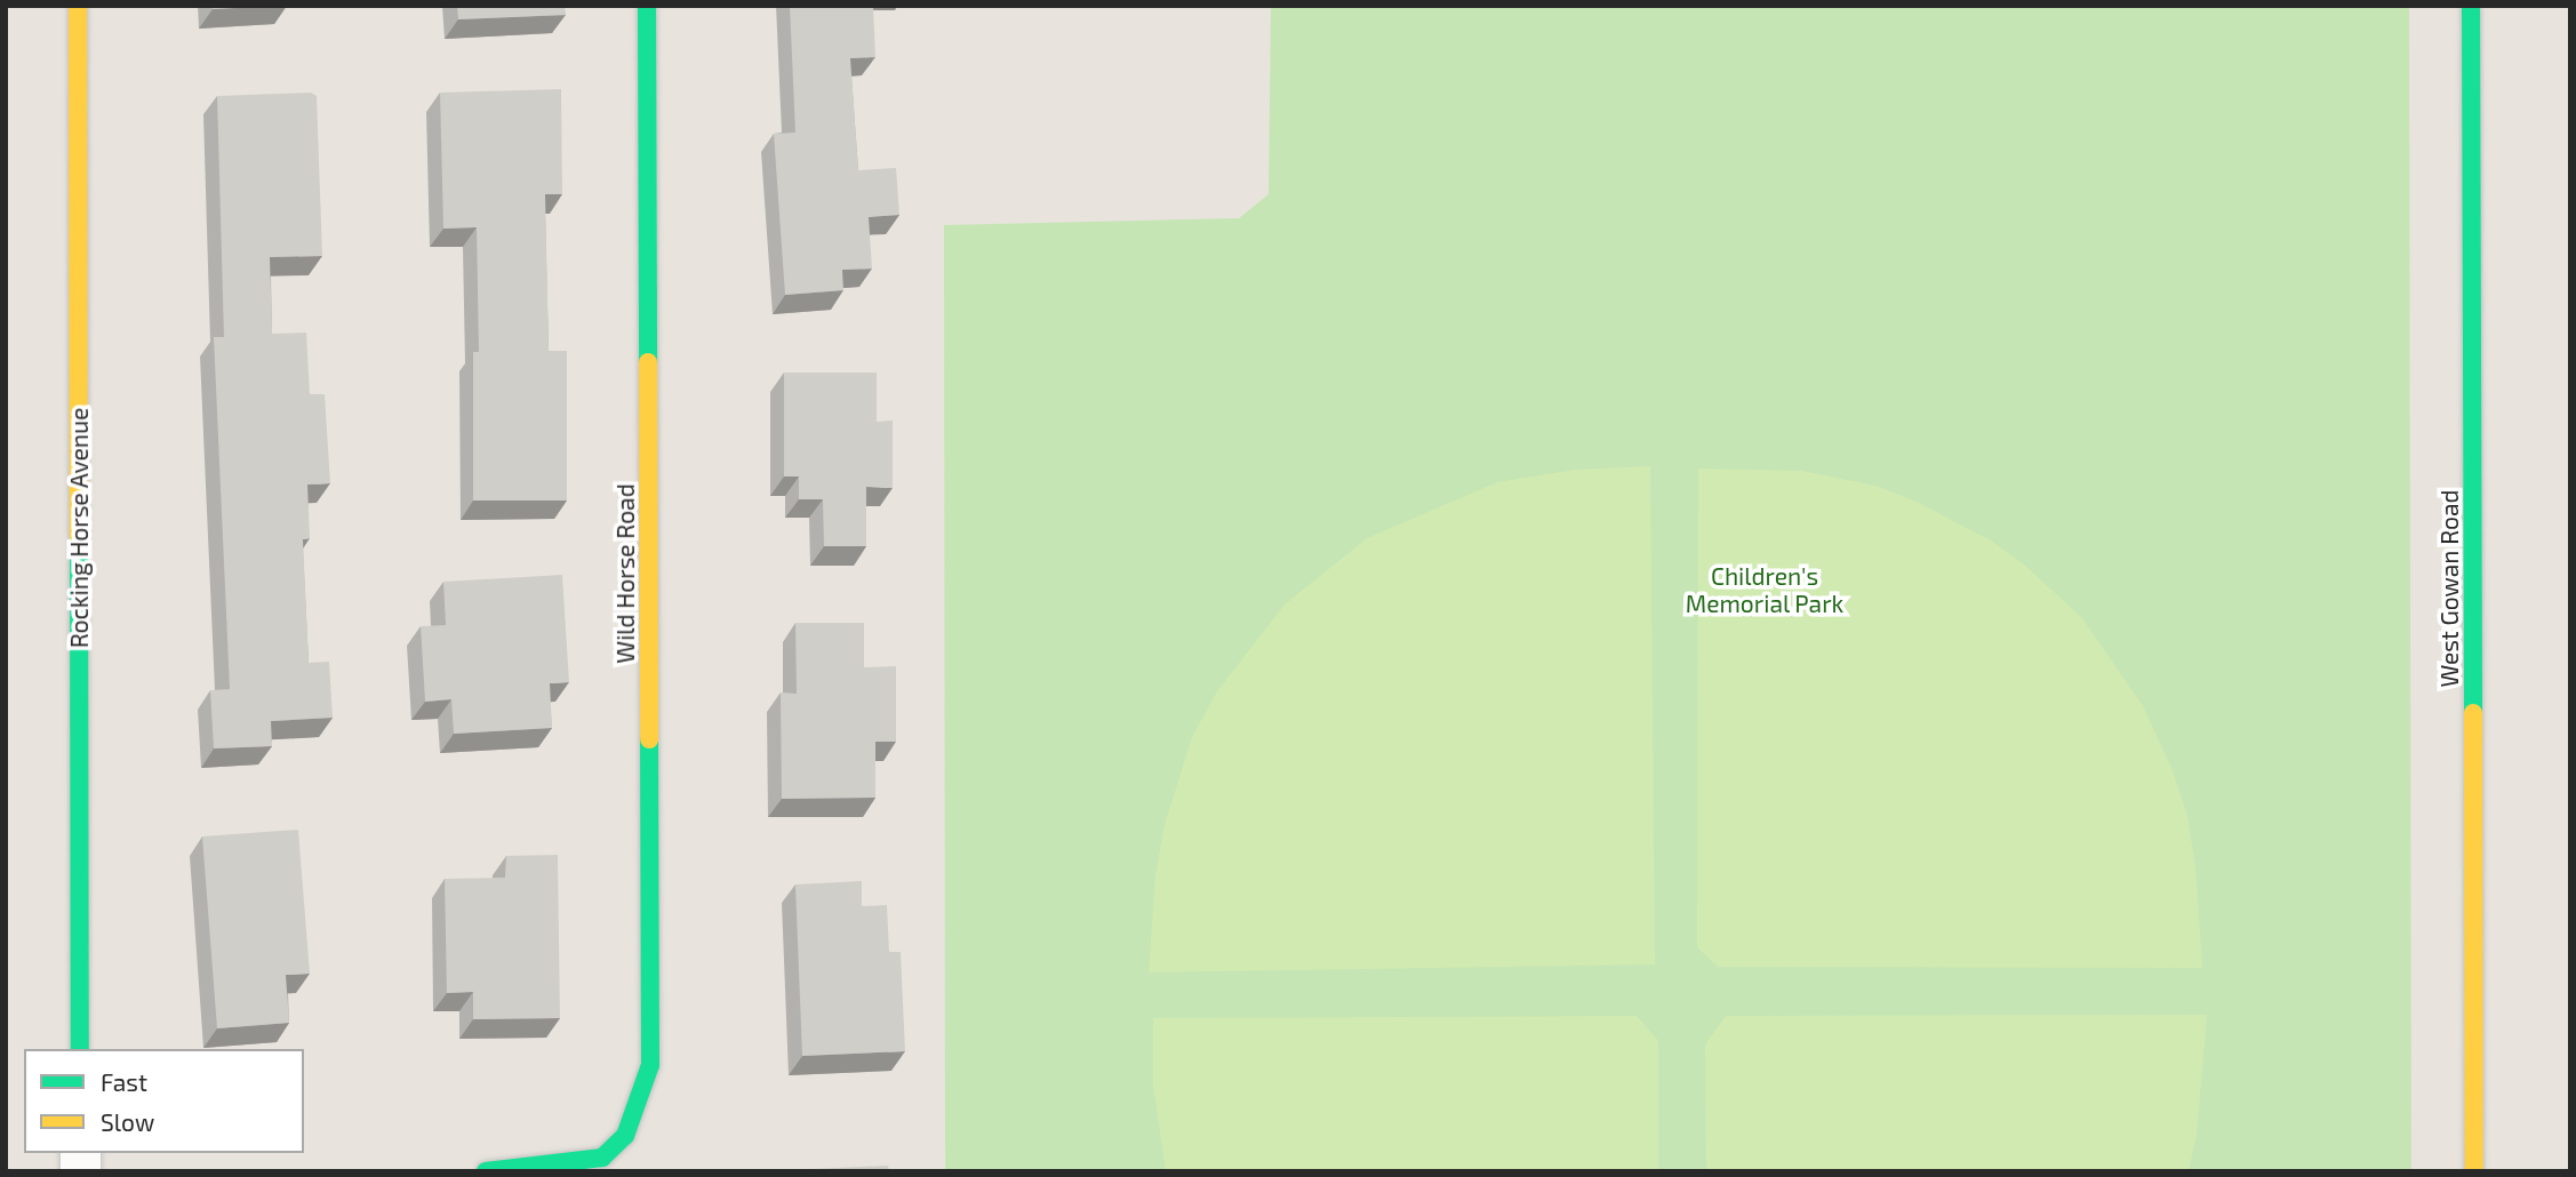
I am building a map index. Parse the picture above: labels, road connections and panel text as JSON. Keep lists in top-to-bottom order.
{
  "streets": {
    "street": ["Rocking Horse Avenue", "Wild Horse Road", "West Gowan Road"]
  },
  "parks": ["Children's Memorial Park"],
  "legend": ["Fast", "Slow"]
}
